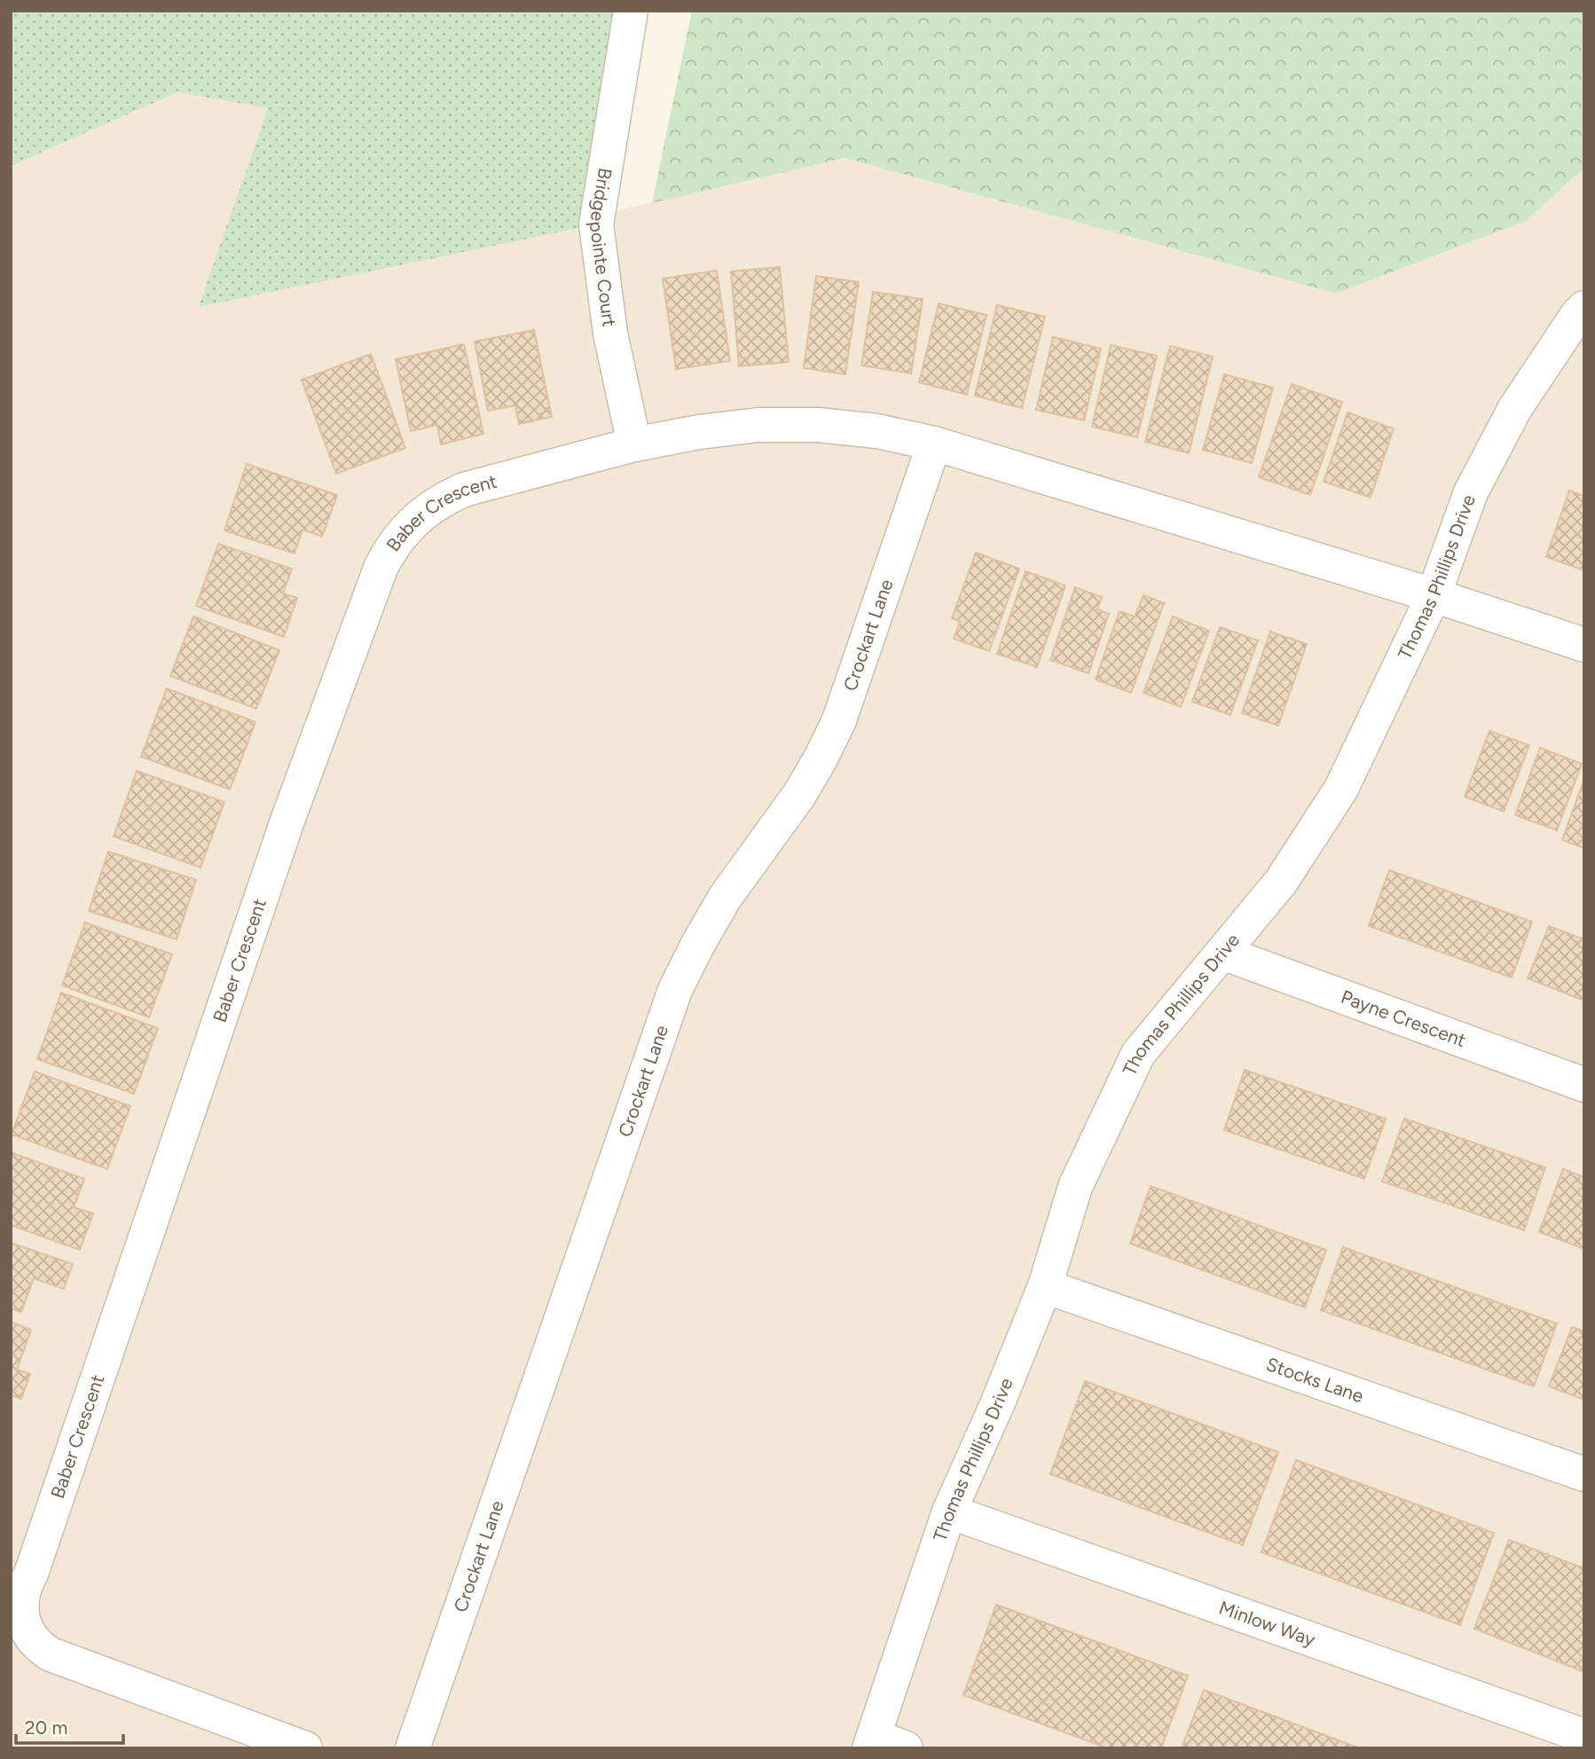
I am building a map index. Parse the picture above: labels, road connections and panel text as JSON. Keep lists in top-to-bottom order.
{
  "streets": {
    "street": [
      "Bridgepointe Court",
      "Baber Crescent",
      "Thomas Phillips Drive",
      "Crockart Lane",
      "Payne Crescent",
      "Stocks Lane",
      "Minlow Way"
    ]
  },
  "crossings": [
    ["Bridgepointe Court", "Baber Crescent"],
    ["Baber Crescent", "Thomas Phillips Drive"],
    ["Baber Crescent", "Crockart Lane"],
    ["Thomas Phillips Drive", "Payne Crescent"],
    ["Thomas Phillips Drive", "Stocks Lane"],
    ["Thomas Phillips Drive", "Minlow Way"]
  ],
  "scale_bar": "20 m"
}
